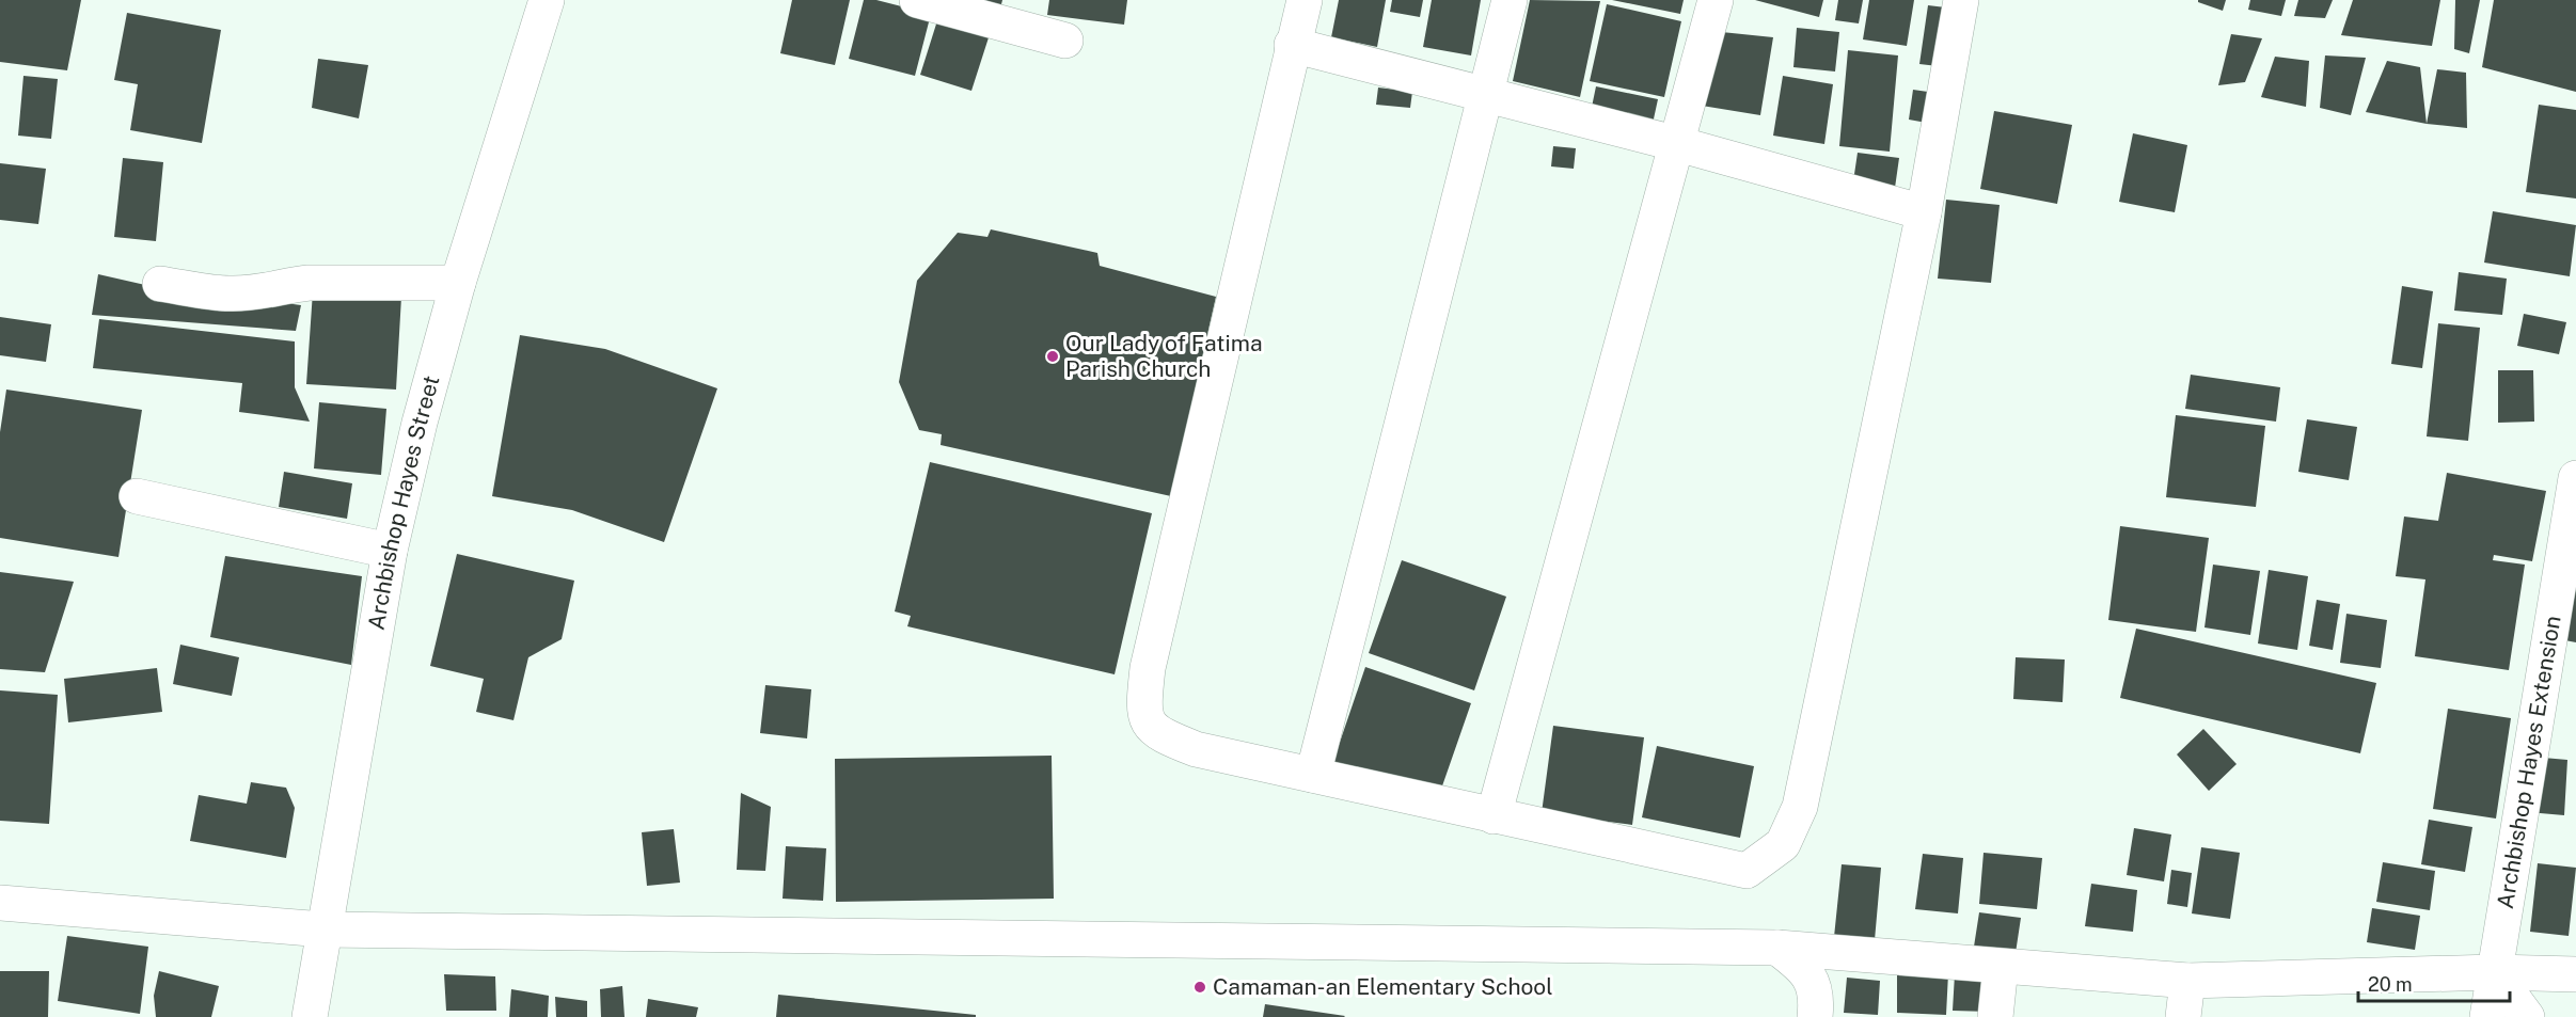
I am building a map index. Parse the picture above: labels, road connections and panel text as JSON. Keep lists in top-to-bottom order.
{
  "streets": {
    "street": ["Archbishop Hayes Street", "Archbishop Hayes Extension"]
  },
  "places": ["Our Lady of Fatima Parish Church", "Camaman-an Elementary School"],
  "scale_bar": "20 m"
}
